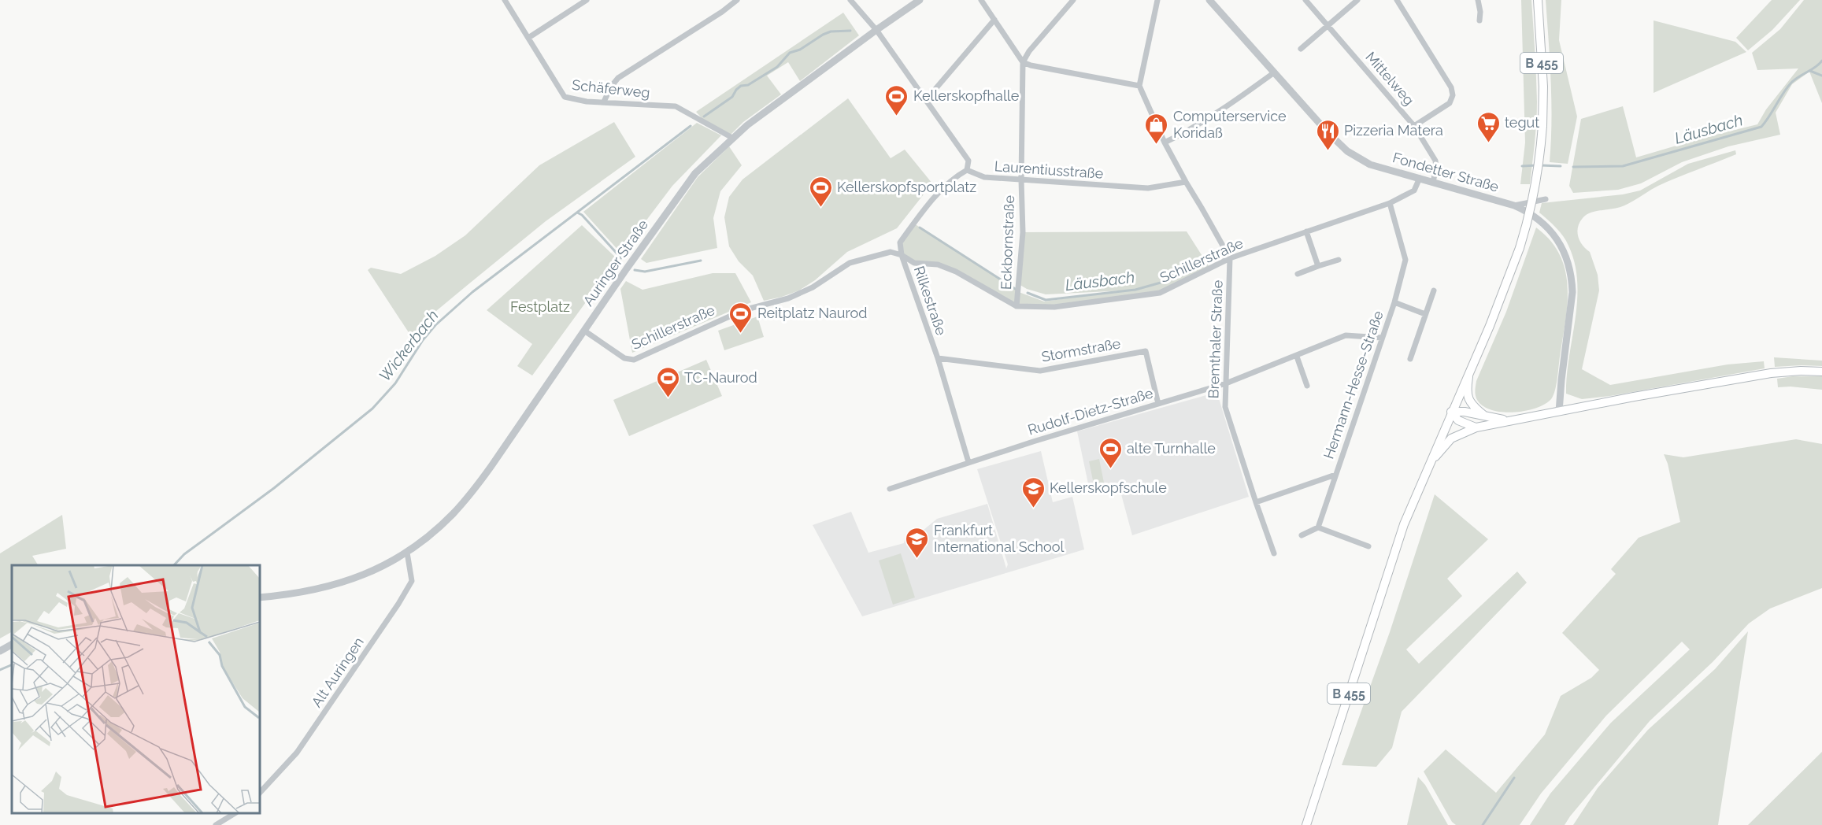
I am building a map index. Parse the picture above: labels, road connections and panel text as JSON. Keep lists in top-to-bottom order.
{
  "streets": {
    "main road": ["B 455"],
    "street": [
      "Mittelweg",
      "Schäferweg",
      "Laurentiusstraße",
      "Fondetter Straße",
      "Eckbornstraße",
      "Schillerstraße",
      "Auringer Straße",
      "Rilkestraße",
      "Bremthaler Straße",
      "Stormstraße",
      "Hermann-Hesse-Straße",
      "Rudolf-Dietz-Straße",
      "Alt Auringen"
    ]
  },
  "crossings": [
    ["Mittelweg", "Fondetter Straße"],
    ["Schäferweg", "Auringer Straße"],
    ["Laurentiusstraße", "Eckbornstraße"],
    ["Laurentiusstraße", "Rilkestraße"],
    ["Fondetter Straße", "Schillerstraße"],
    ["Eckbornstraße", "Schillerstraße"],
    ["Schillerstraße", "Auringer Straße"],
    ["Schillerstraße", "Rilkestraße"],
    ["Schillerstraße", "Bremthaler Straße"],
    ["Schillerstraße", "Hermann-Hesse-Straße"],
    ["Auringer Straße", "Alt Auringen"],
    ["Rilkestraße", "Stormstraße"],
    ["Rilkestraße", "Rudolf-Dietz-Straße"],
    ["Bremthaler Straße", "Hermann-Hesse-Straße"],
    ["Bremthaler Straße", "Rudolf-Dietz-Straße"],
    ["Stormstraße", "Rudolf-Dietz-Straße"],
    ["Hermann-Hesse-Straße", "Rudolf-Dietz-Straße"]
  ],
  "water": ["Läusbach", "Wickerbach"],
  "parks": ["Festplatz"],
  "places": {
    "sports": [
      "Kellerskopfhalle",
      "Kellerskopfsportplatz",
      "Reitplatz Naurod",
      "TC-Naurod",
      "alte Turnhalle"
    ],
    "supermarket": ["tegut"],
    "shop": ["Computerservice Koridaß"],
    "restaurant": ["Pizzeria Matera"],
    "school or university": ["Kellerskopfschule", "Frankfurt International School"]
  }
}
